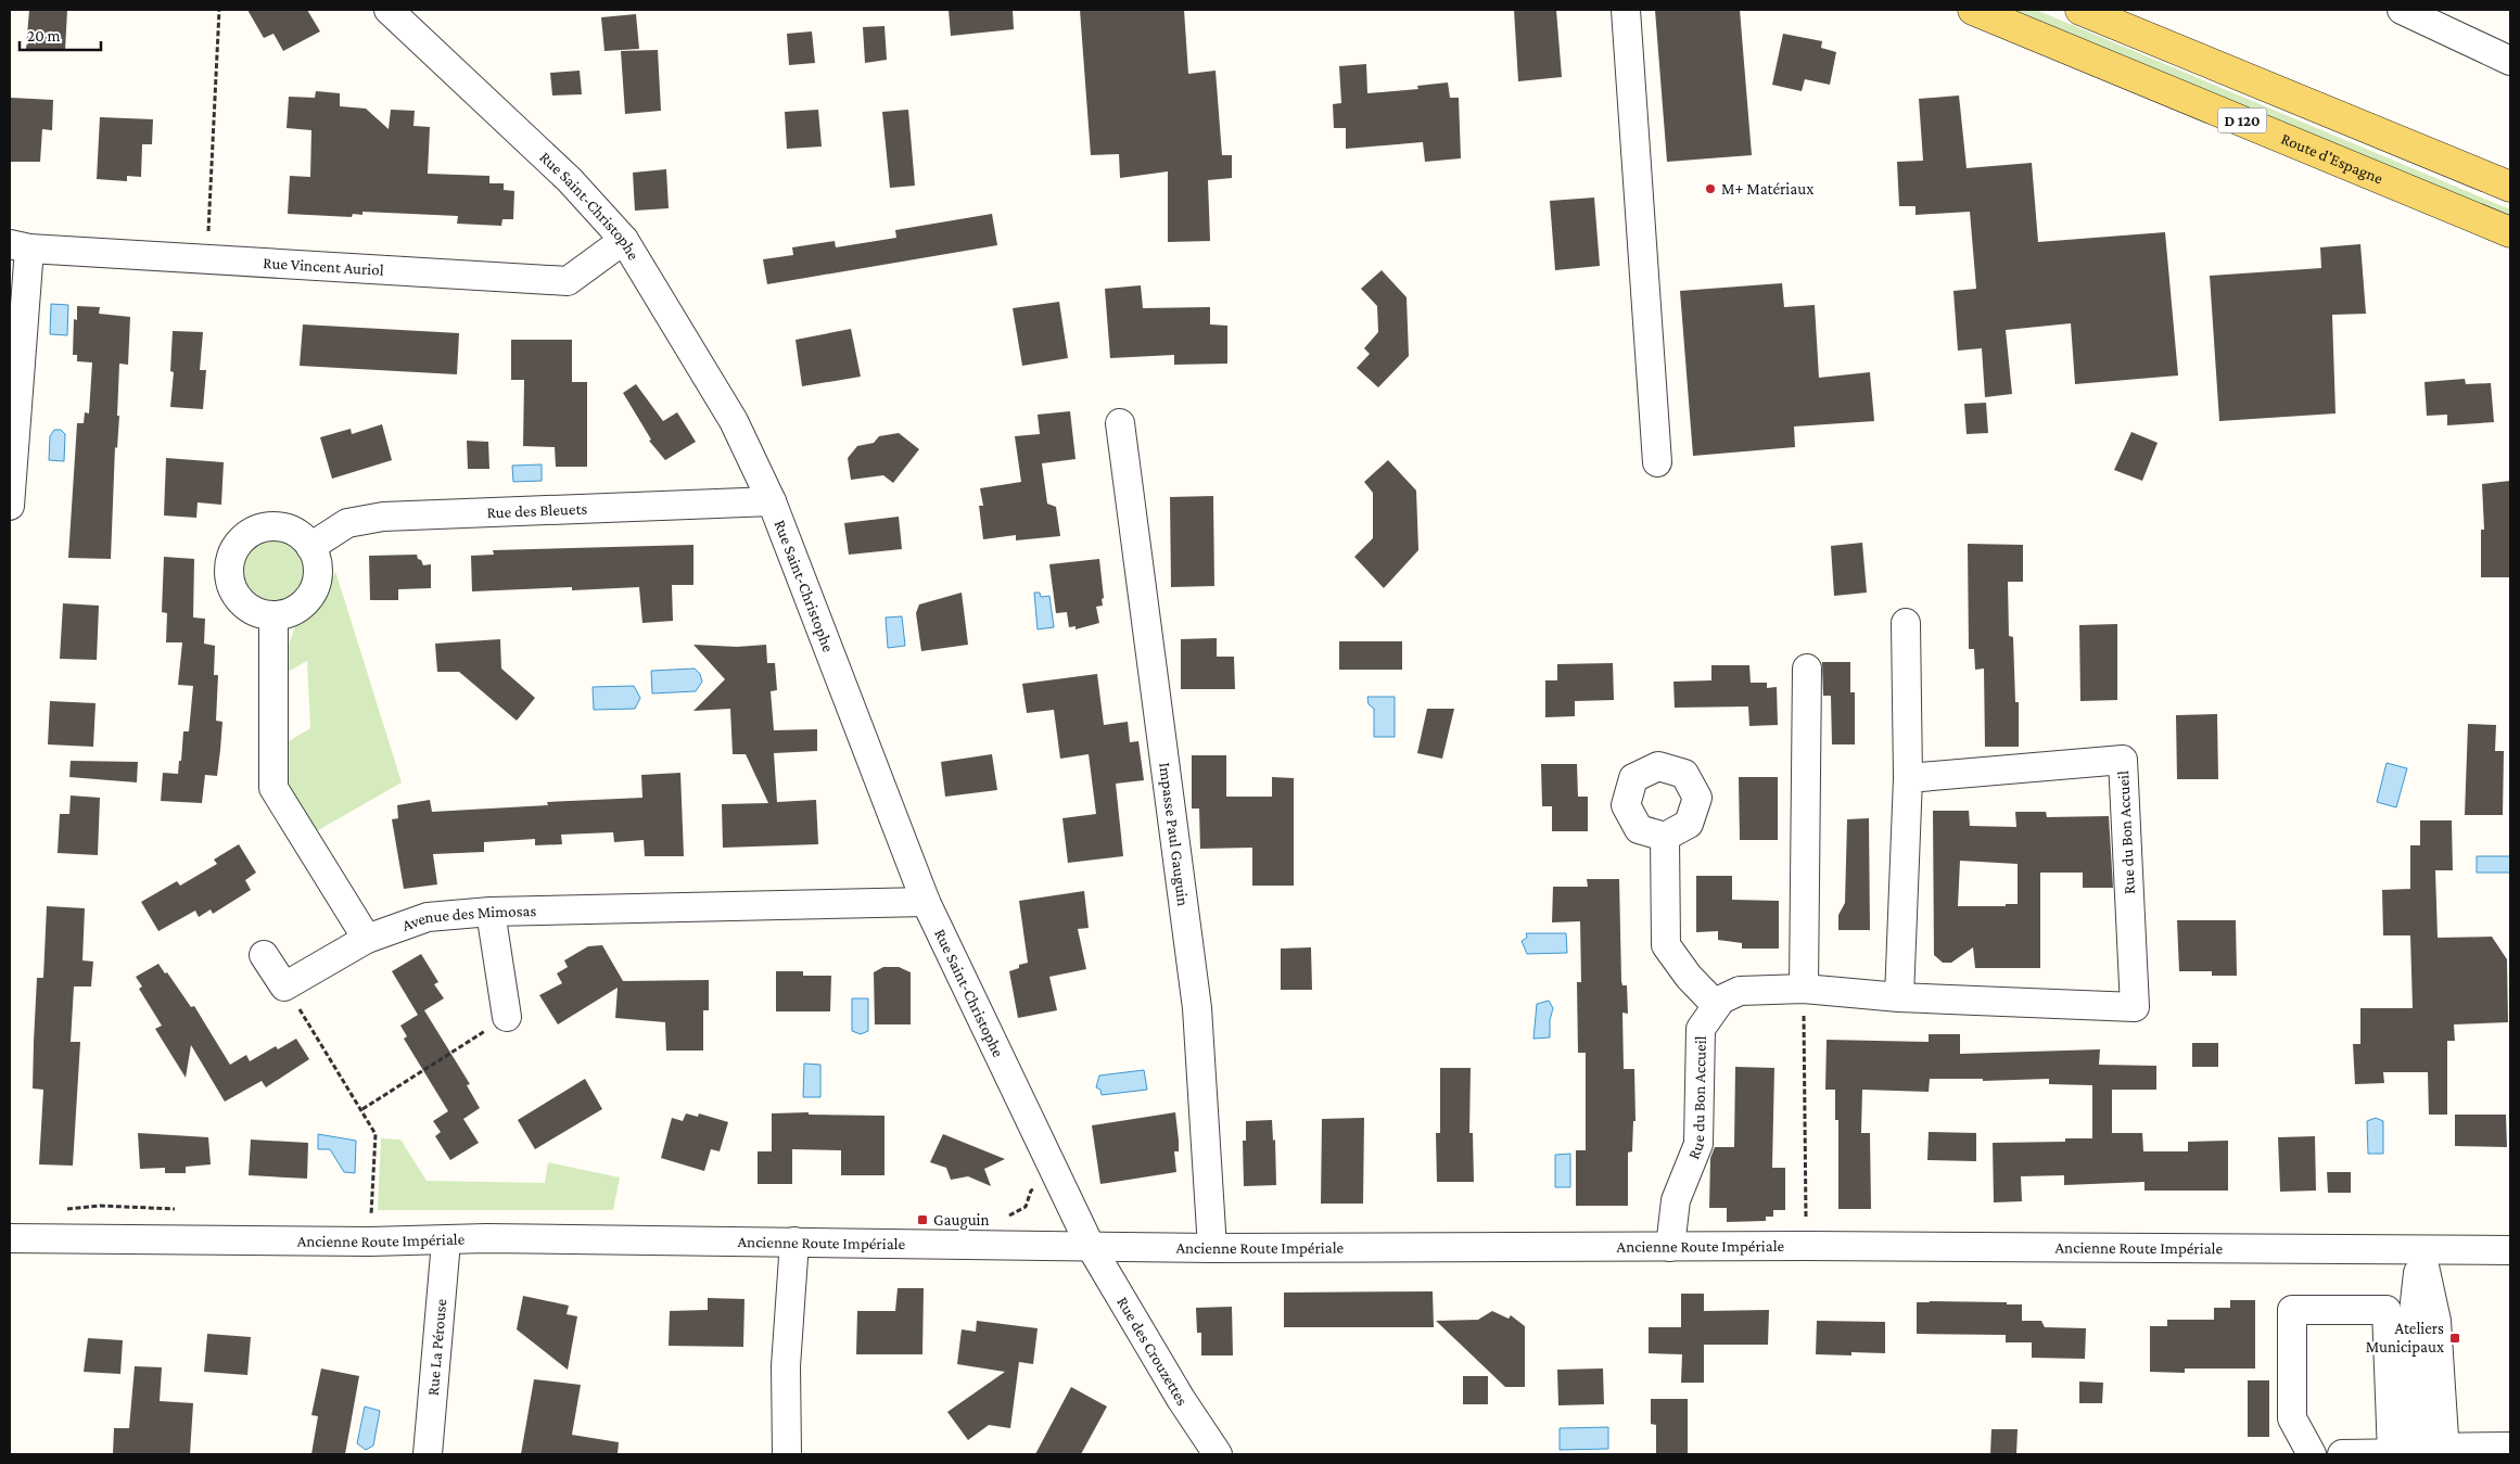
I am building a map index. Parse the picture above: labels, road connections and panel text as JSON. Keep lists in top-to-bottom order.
{
  "streets": {
    "main road": ["D 120", "Route d'Espagne"],
    "street": [
      "Rue Saint-Christophe",
      "Rue Vincent Auriol",
      "Rue des Bleuets",
      "Rue du Bon Accueil",
      "Impasse Paul Gauguin",
      "Avenue des Mimosas",
      "Ancienne Route Impériale",
      "Rue La Pérouse",
      "Rue des Crouzettes"
    ]
  },
  "crossings": [
    ["Rue Saint-Christophe", "Rue Vincent Auriol"],
    ["Rue Saint-Christophe", "Rue des Bleuets"],
    ["Rue Saint-Christophe", "Avenue des Mimosas"],
    ["Rue Saint-Christophe", "Ancienne Route Impériale"],
    ["Rue Saint-Christophe", "Rue des Crouzettes"],
    ["Rue du Bon Accueil", "Ancienne Route Impériale"],
    ["Impasse Paul Gauguin", "Ancienne Route Impériale"],
    ["Ancienne Route Impériale", "Rue La Pérouse"],
    ["Ancienne Route Impériale", "Rue des Crouzettes"]
  ],
  "places": {
    "other": ["M+ Matériaux"],
    "transit": ["Gauguin", "Ateliers Municipaux"]
  },
  "scale_bar": "20 m"
}
